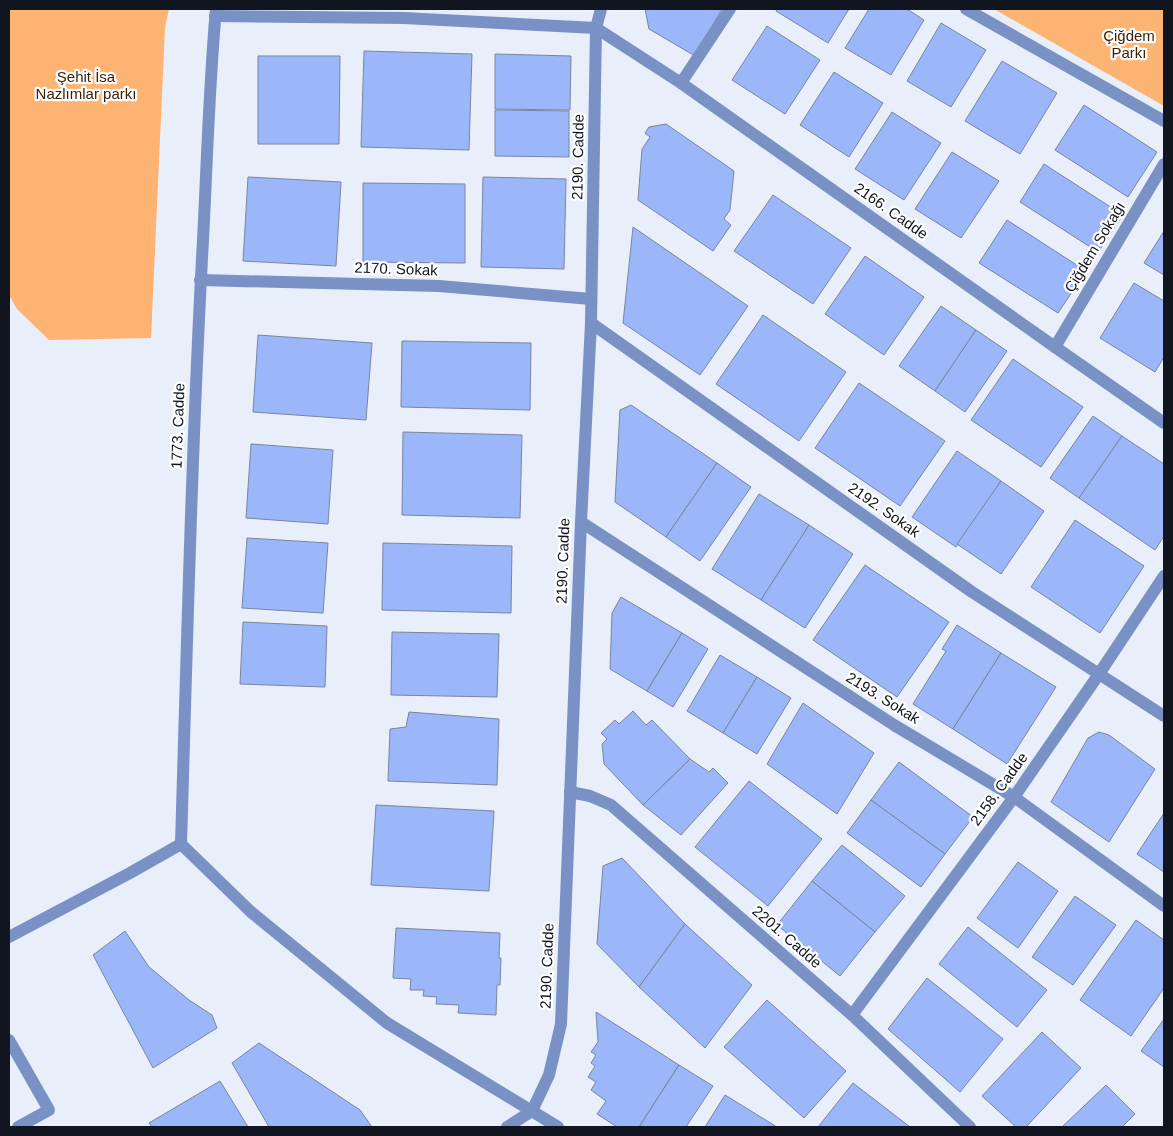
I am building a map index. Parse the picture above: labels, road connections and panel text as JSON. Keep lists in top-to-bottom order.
{
  "streets": {
    "street": [
      "2190. Cadde",
      "2166. Cadde",
      "Çiğdem Sokağı",
      "2170. Sokak",
      "1773. Cadde",
      "2192. Sokak",
      "2193. Sokak",
      "2158. Cadde",
      "2201. Cadde"
    ]
  },
  "crossings": [
    ["2190. Cadde", "2166. Cadde"],
    ["2190. Cadde", "2170. Sokak"],
    ["2190. Cadde", "2192. Sokak"],
    ["2190. Cadde", "2193. Sokak"],
    ["2190. Cadde", "2201. Cadde"],
    ["2166. Cadde", "Çiğdem Sokağı"],
    ["2170. Sokak", "1773. Cadde"],
    ["2192. Sokak", "2158. Cadde"],
    ["2193. Sokak", "2158. Cadde"],
    ["2158. Cadde", "2201. Cadde"]
  ],
  "parks": ["Çiğdem Parkı", "Şehit İsa Nazlımlar parkı"]
}
